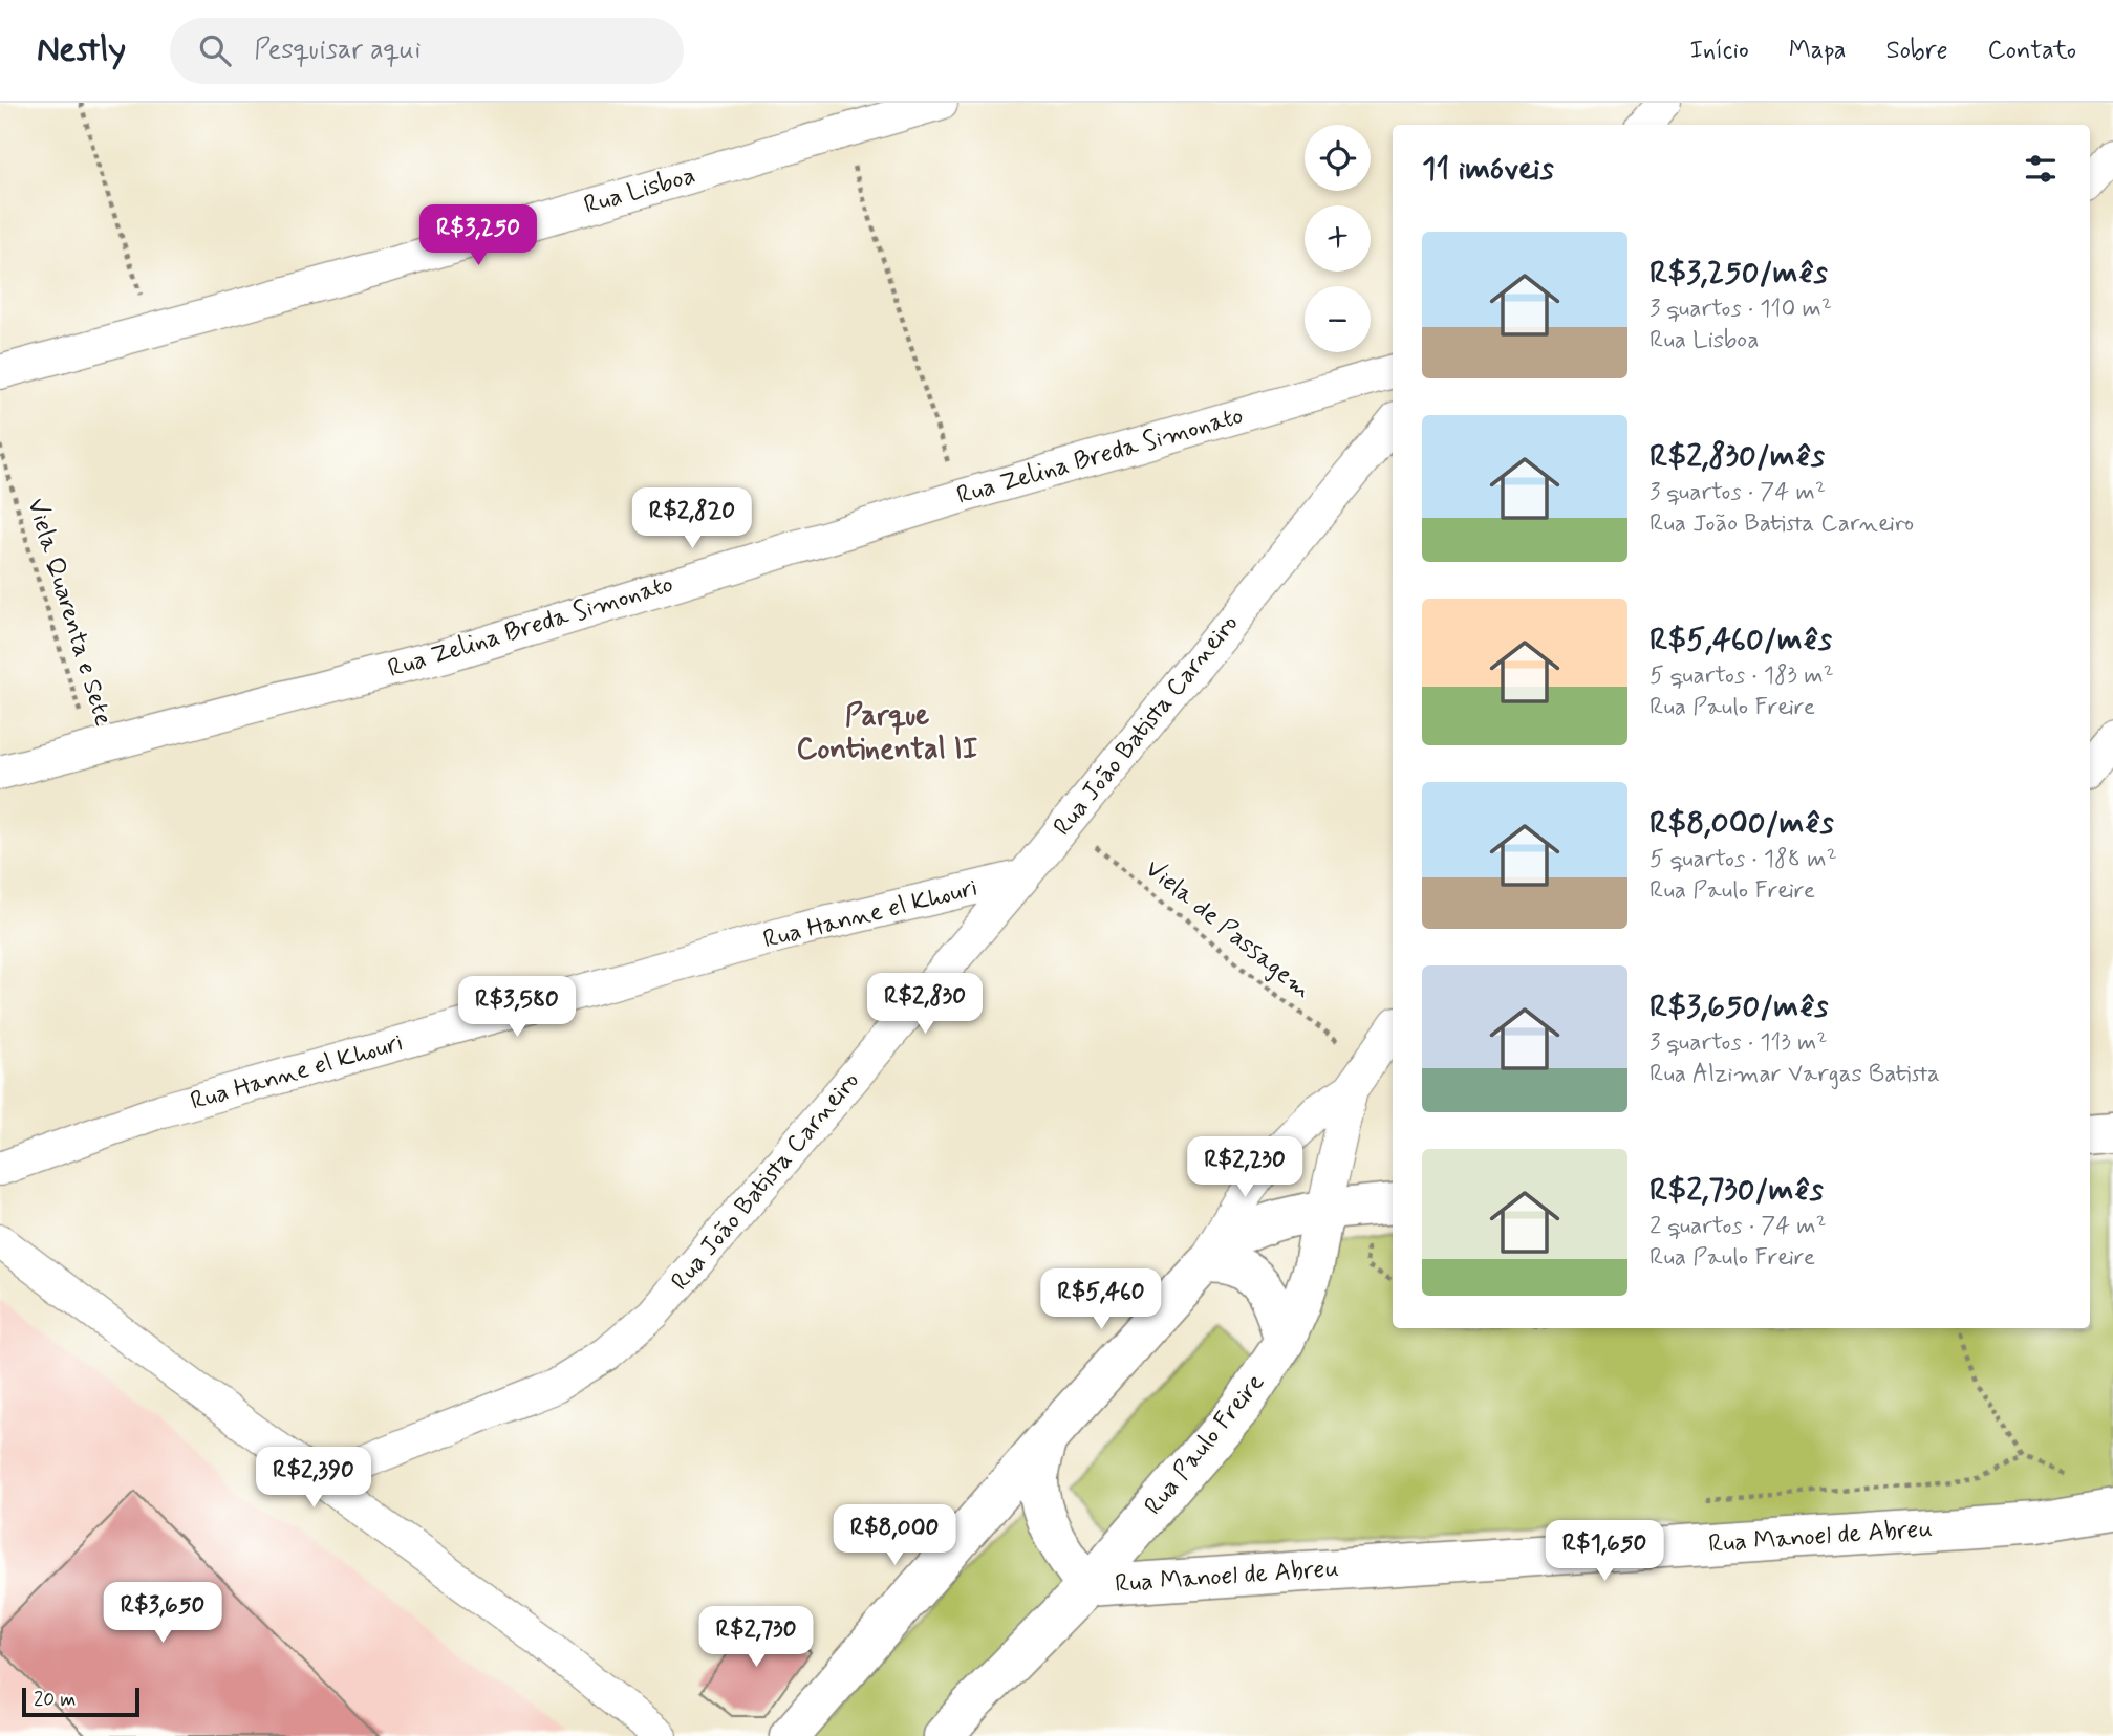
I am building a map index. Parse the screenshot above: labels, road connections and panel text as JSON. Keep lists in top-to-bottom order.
{
  "streets": {
    "main road": ["Rua Paulo Freire", "Rua Manoel de Abreu"],
    "street": [
      "Rua Lisboa",
      "Rua Zelina Breda Simonato",
      "Rua João Batista Carneiro",
      "Rua Hanne el Khouri"
    ],
    "path": ["Viela Quarenta e Sete", "Viela de Passagem"]
  },
  "crossings": [
    ["Rua Zelina Breda Simonato", "Viela Quarenta e Sete"],
    ["Rua João Batista Carneiro", "Rua Hanne el Khouri"],
    ["Rua João Batista Carneiro", "Viela de Passagem"],
    ["Viela de Passagem", "Rua Paulo Freire"],
    ["Rua Paulo Freire", "Rua Manoel de Abreu"]
  ],
  "districts": ["Parque Continental II"],
  "scale_bar": "20 m",
  "page": {
    "header": "Nestly",
    "search": "Pesquisar aqui",
    "nav": [
      "Início",
      "Mapa",
      "Sobre",
      "Contato"
    ],
    "map_buttons": ["+", "−"],
    "heading": "11 imóveis",
    "price": [
      "R$3,250",
      "R$2,820",
      "R$2,830",
      "R$3,580",
      "R$2,230",
      "R$5,460",
      "R$2,390",
      "R$8,000",
      "R$1,650",
      "R$3,650",
      "R$2,730"
    ],
    "list": [
      {
        "name": "R$3,250/mês",
        "note": "3 quartos · 110 m² · Rua Lisboa"
      },
      {
        "name": "R$2,830/mês",
        "note": "3 quartos · 74 m² · Rua João Batista Carneiro"
      },
      {
        "name": "R$5,460/mês",
        "note": "5 quartos · 183 m² · Rua Paulo Freire"
      },
      {
        "name": "R$8,000/mês",
        "note": "5 quartos · 188 m² · Rua Paulo Freire"
      },
      {
        "name": "R$3,650/mês",
        "note": "3 quartos · 113 m² · Rua Alzimar Vargas Batista"
      },
      {
        "name": "R$2,730/mês",
        "note": "2 quartos · 74 m² · Rua Paulo Freire"
      }
    ],
    "scale": "20 m"
  }
}
